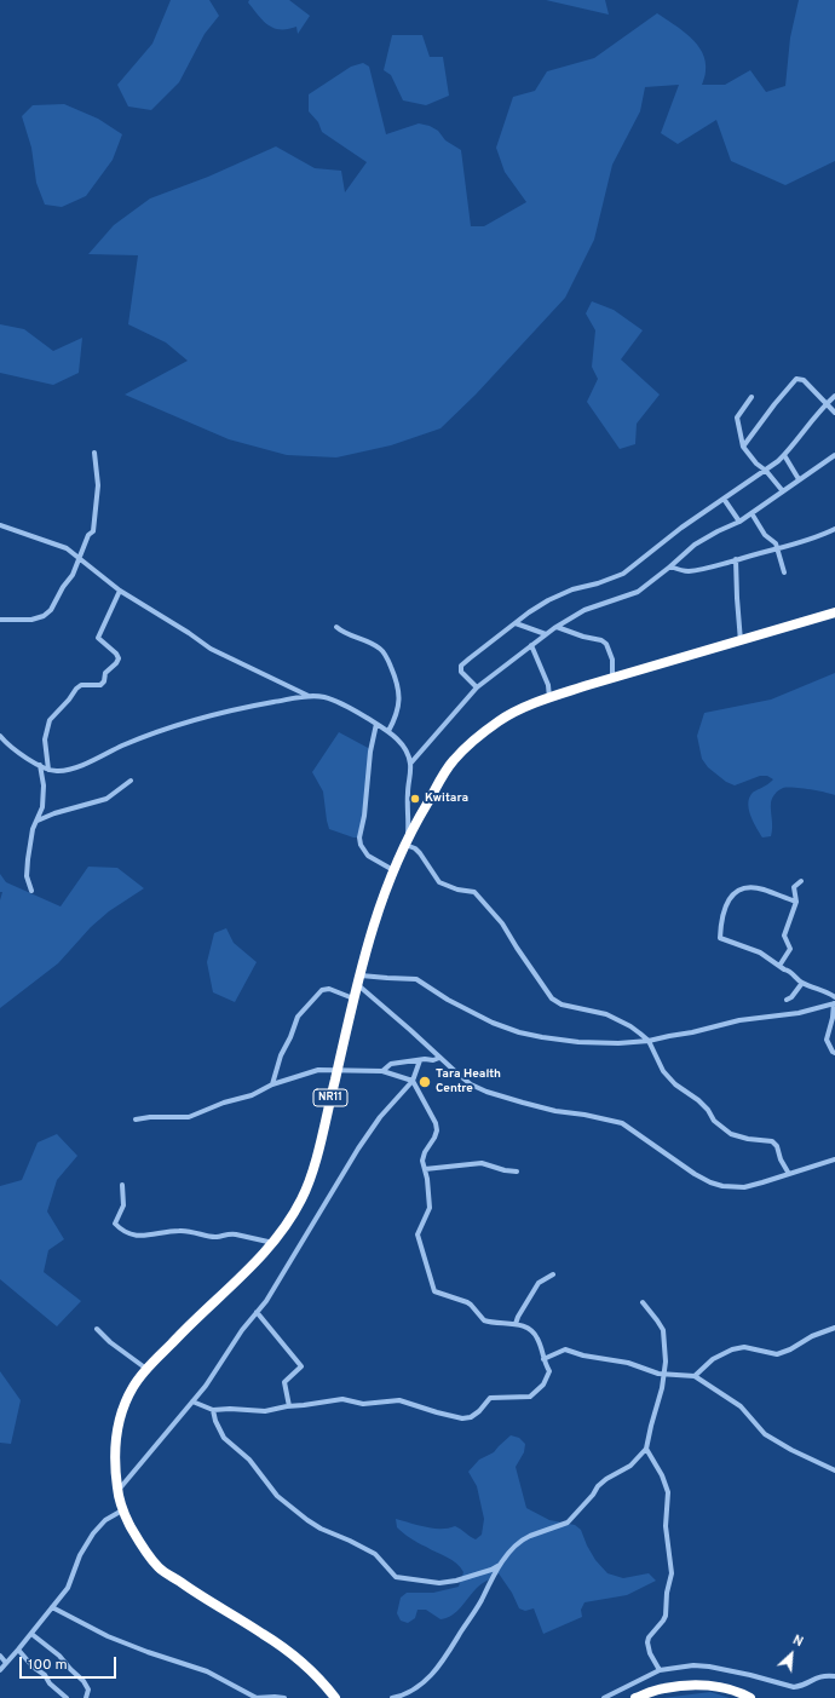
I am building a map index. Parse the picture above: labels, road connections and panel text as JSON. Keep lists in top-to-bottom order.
{
  "streets": {
    "highway": ["NR11"]
  },
  "places": ["Kwitara", "Tara Health Centre"],
  "scale_bar": "100 m",
  "north": "top right"
}
